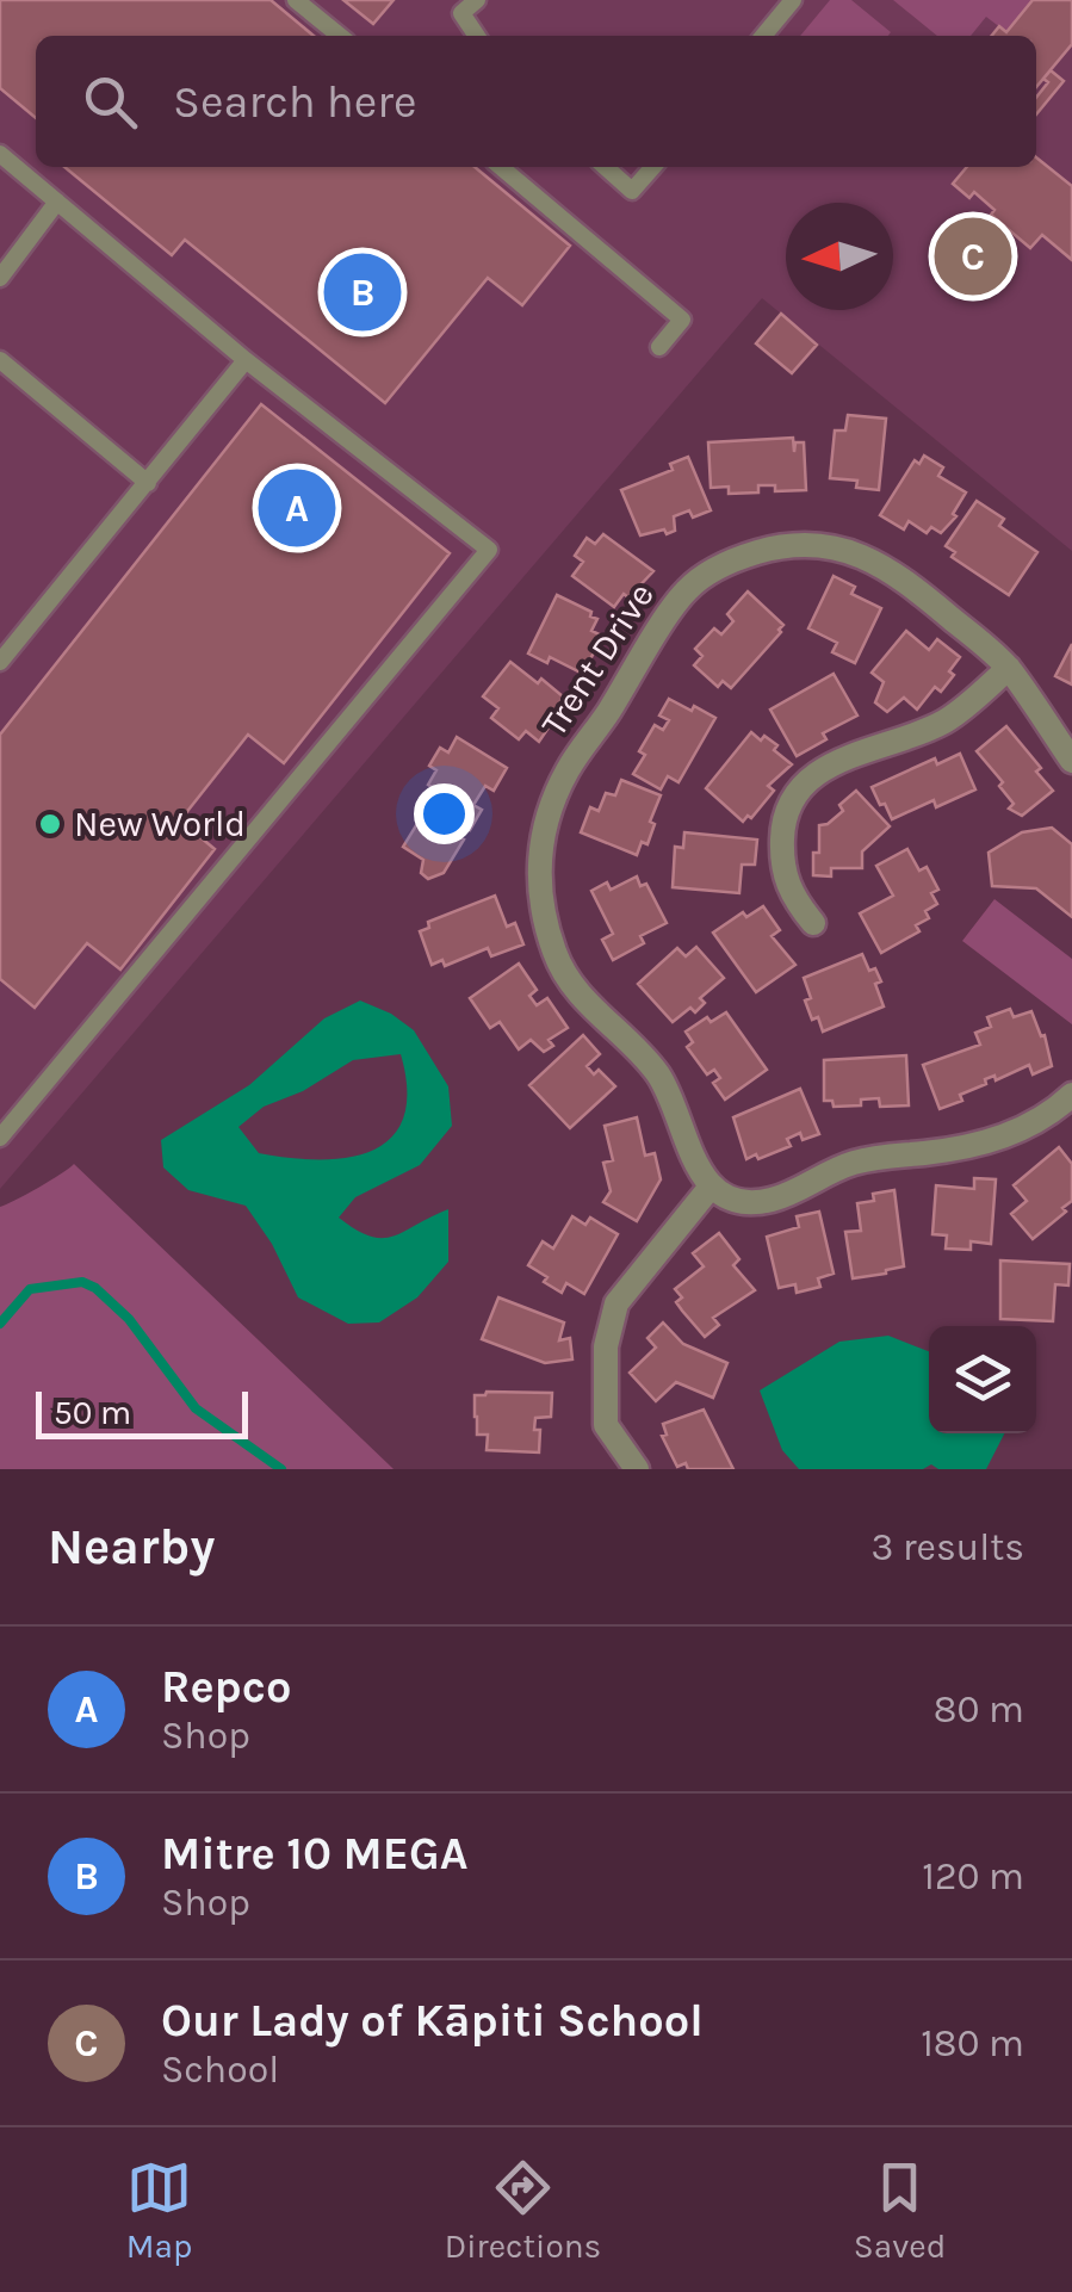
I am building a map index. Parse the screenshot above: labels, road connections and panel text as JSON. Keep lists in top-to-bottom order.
{
  "streets": {
    "street": ["Trent Drive"]
  },
  "places": ["New World"],
  "scale_bar": "50 m",
  "north": "left",
  "page": {
    "search": "Search here",
    "pins": ["C", "B", "A"],
    "scale": "50 m",
    "heading": ["Nearby", "3 results"],
    "list": [
      {
        "mark": "A",
        "name": "Repco",
        "note": "Shop",
        "value": "80 m"
      },
      {
        "mark": "B",
        "name": "Mitre 10 MEGA",
        "note": "Shop",
        "value": "120 m"
      },
      {
        "mark": "C",
        "name": "Our Lady of Kāpiti School",
        "note": "School",
        "value": "180 m"
      }
    ],
    "nav": ["Map", "Directions", "Saved"]
  }
}
